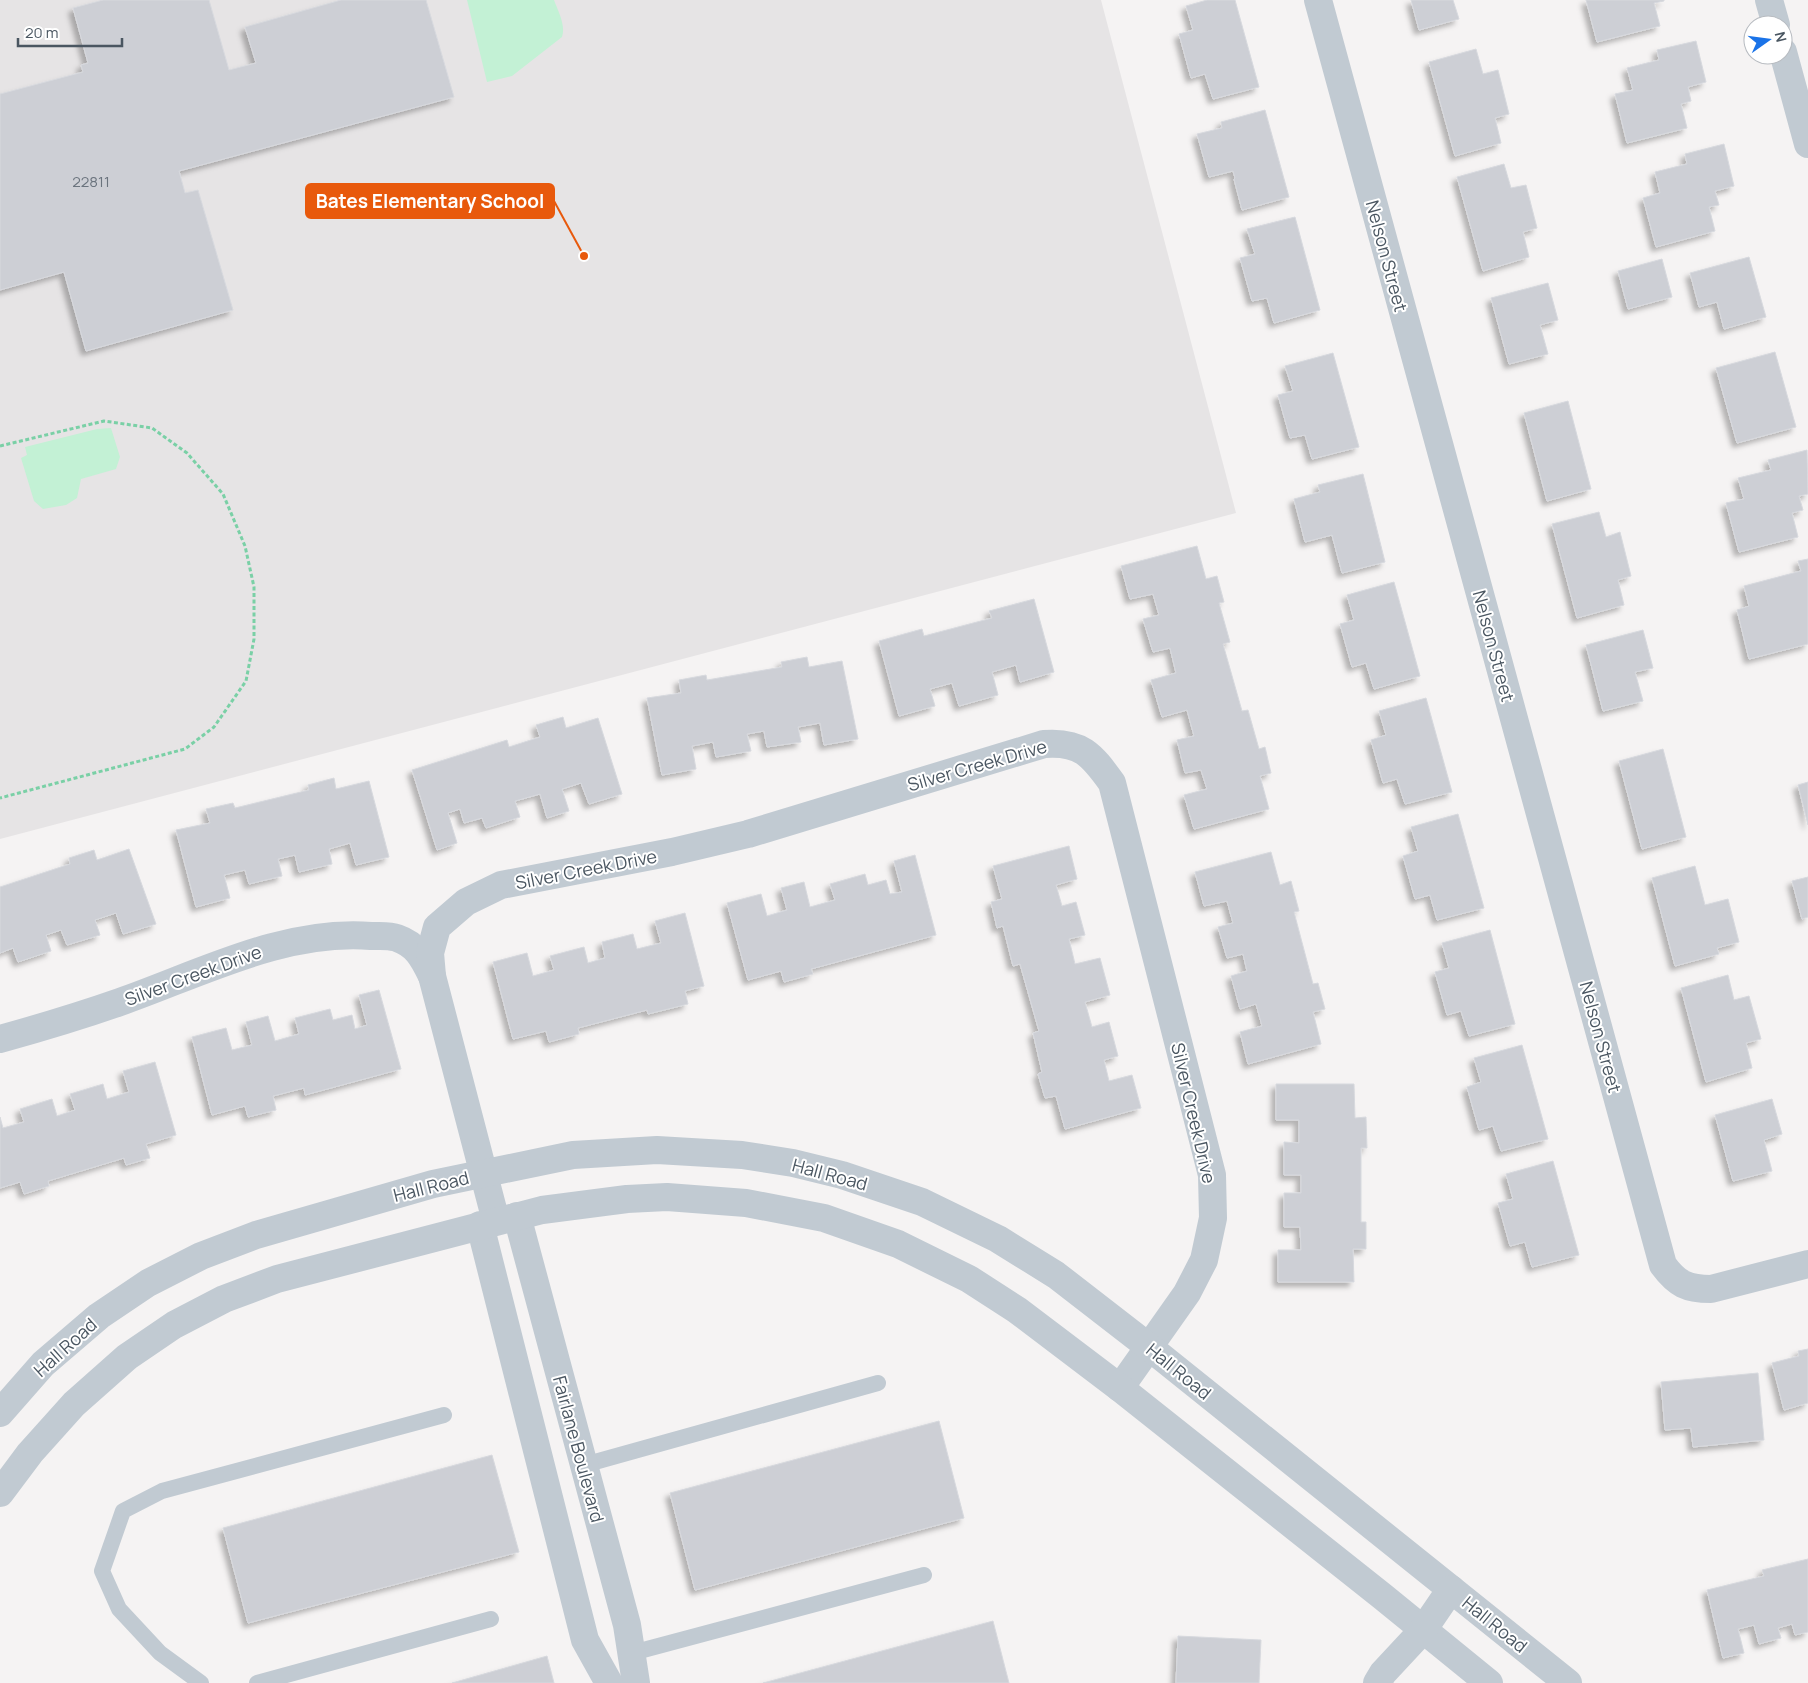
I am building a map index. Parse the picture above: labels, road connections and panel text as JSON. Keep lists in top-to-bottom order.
{
  "streets": {
    "street": [
      "Nelson Street",
      "Silver Creek Drive",
      "Hall Road",
      "Fairlane Boulevard"
    ]
  },
  "crossings": [
    ["Silver Creek Drive", "Hall Road"],
    ["Silver Creek Drive", "Fairlane Boulevard"]
  ],
  "places": ["Bates Elementary School"],
  "house_numbers": ["22811"],
  "scale_bar": "20 m",
  "north": "right"
}
